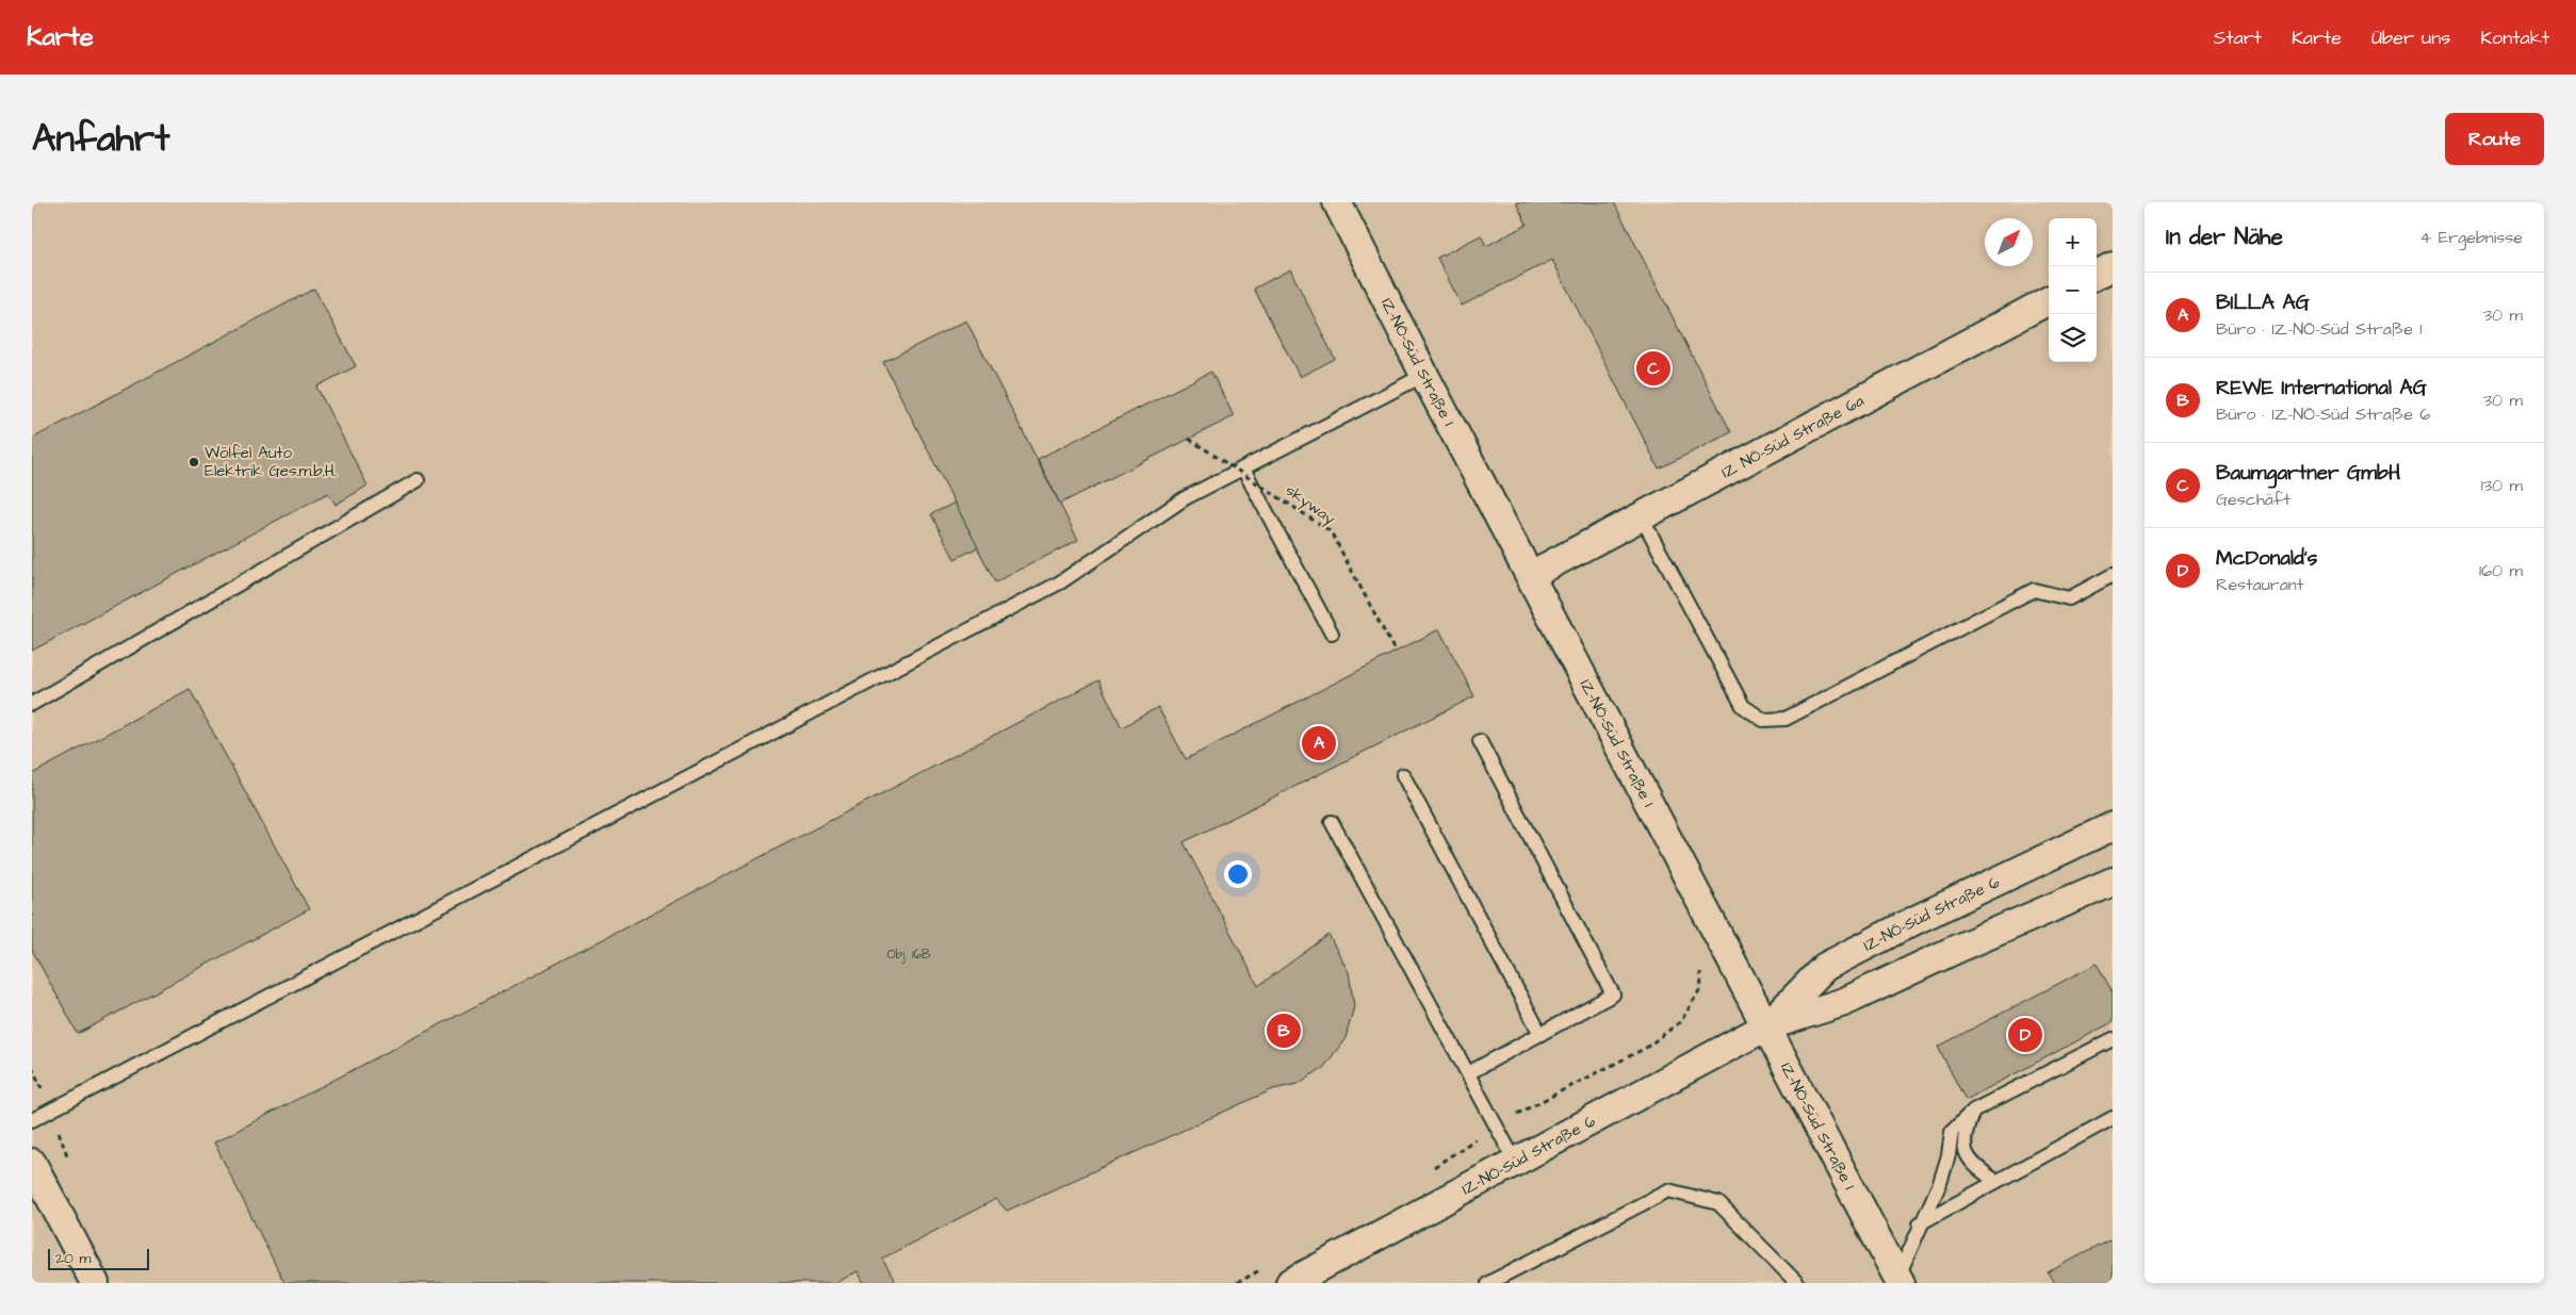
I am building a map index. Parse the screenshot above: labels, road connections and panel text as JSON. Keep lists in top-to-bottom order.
{
  "streets": {
    "street": ["IZ-NÖ-Süd Straße 1", "IZ NÖ-Süd Straße 6a", "IZ-NÖ-Süd Straße 6"],
    "path": ["skyway"]
  },
  "crossings": [
    ["IZ-NÖ-Süd Straße 1", "IZ NÖ-Süd Straße 6a"],
    ["IZ-NÖ-Süd Straße 1", "IZ-NÖ-Süd Straße 6"]
  ],
  "places": ["Wölfel Auto Elektrik Ges.m.b.H."],
  "house_numbers": ["Obj. 16B"],
  "scale_bar": "20 m",
  "north": "top right",
  "page": {
    "header": "Karte",
    "nav": [
      "Start",
      "Karte",
      "Über uns",
      "Kontakt"
    ],
    "title": "Anfahrt",
    "buttons": "Route",
    "heading": ["In der Nähe", "4 Ergebnisse"],
    "map_buttons": ["+", "−"],
    "list": [
      {
        "mark": "A",
        "name": "BILLA AG",
        "note": "Büro · IZ-NÖ-Süd Straße 1",
        "value": "30 m"
      },
      {
        "mark": "B",
        "name": "REWE International AG",
        "note": "Büro · IZ-NÖ-Süd Straße 6",
        "value": "30 m"
      },
      {
        "mark": "C",
        "name": "Baumgartner GmbH",
        "note": "Geschäft",
        "value": "130 m"
      },
      {
        "mark": "D",
        "name": "McDonald's",
        "note": "Restaurant",
        "value": "160 m"
      }
    ],
    "pins": [
      "C",
      "A",
      "B",
      "D"
    ],
    "scale": "20 m"
  }
}
